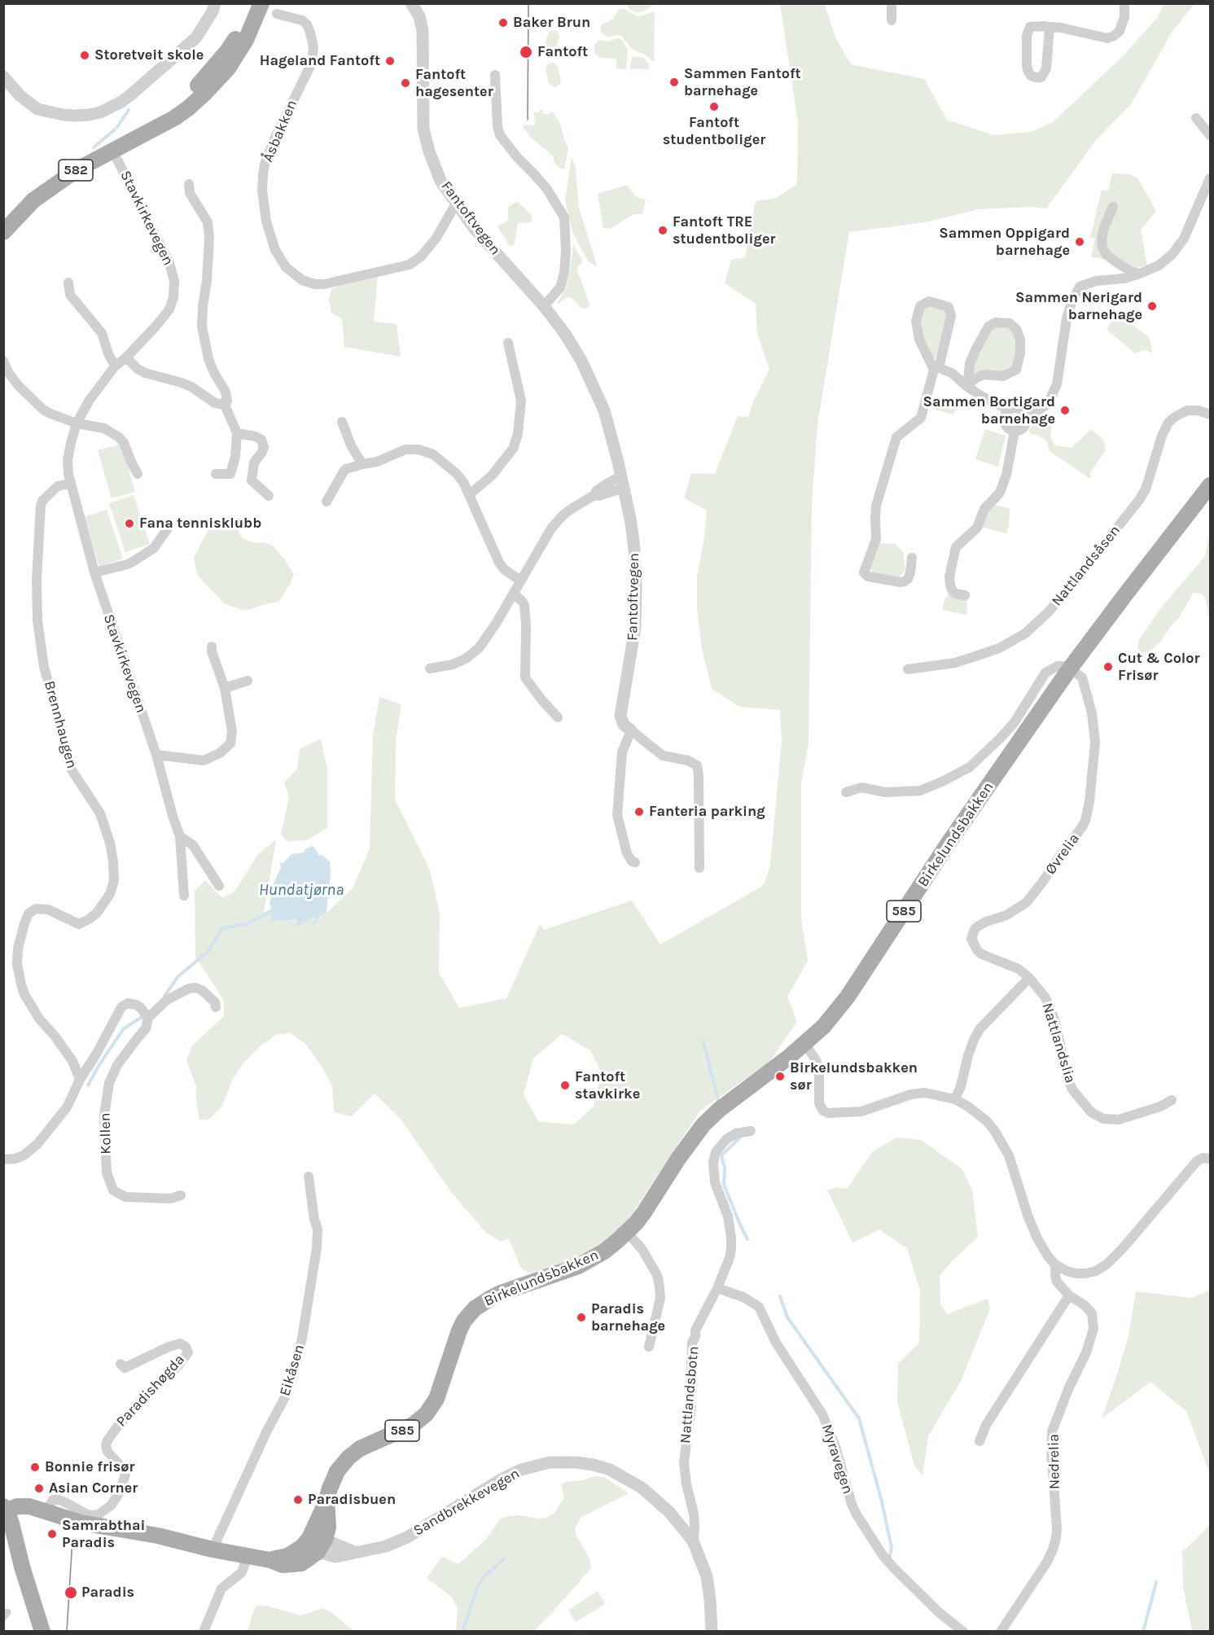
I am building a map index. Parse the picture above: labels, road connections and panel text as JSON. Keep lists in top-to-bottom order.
{
  "streets": {
    "main road": ["582", "Birkelundsbakken", "585"],
    "street": [
      "Åsbakken",
      "Stavkirkevegen",
      "Fantoftvegen",
      "Nattlandsåsen",
      "Brennhaugen",
      "Øvrelia",
      "Nattlandslia",
      "Kollen",
      "Eikåsen",
      "Paradishøgda",
      "Nattlandsbotn",
      "Myravegen",
      "Nedrelia",
      "Sandbrekkevegen"
    ]
  },
  "crossings": [
    ["Åsbakken", "Fantoftvegen"],
    ["582", "Stavkirkevegen"],
    ["Stavkirkevegen", "Brennhaugen"],
    ["Birkelundsbakken", "Øvrelia"],
    ["Øvrelia", "Nattlandslia"],
    ["Nattlandsbotn", "Myravegen"],
    ["Nattlandsbotn", "Sandbrekkevegen"]
  ],
  "water": ["Hundatjørna"],
  "places": [
    "Baker Brun",
    "Fantoft",
    "Storetveit skole",
    "Hageland Fantoft",
    "Sammen Fantoft barnehage",
    "Fantoft hagesenter",
    "Fantoft studentboliger",
    "Fantoft TRE studentboliger",
    "Sammen Oppigard barnehage",
    "Sammen Nerigard barnehage",
    "Sammen Bortigard barnehage",
    "Fana tennisklubb",
    "Cut & Color Frisør",
    "Fanteria parking",
    "Birkelundsbakken sør",
    "Fantoft stavkirke",
    "Paradis barnehage",
    "Bonnie frisør",
    "Asian Corner",
    "Paradisbuen",
    "Samrabthai Paradis",
    "Paradis"
  ]
}
